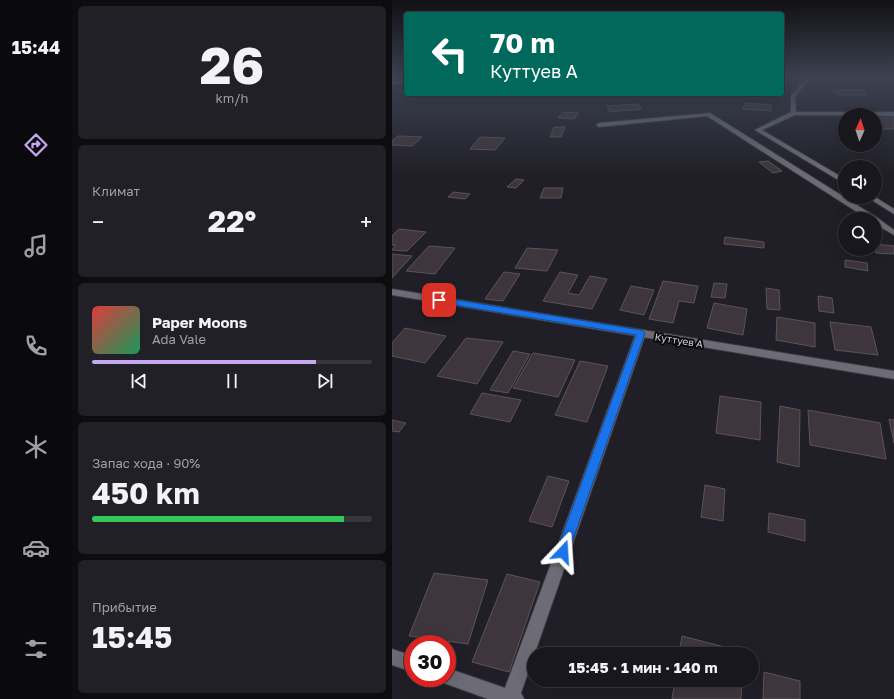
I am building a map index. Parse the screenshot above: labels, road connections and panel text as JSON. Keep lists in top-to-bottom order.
{
  "streets": {
    "street": ["Куттуев А"]
  },
  "north": "top",
  "page": {
    "tabs": "15:44",
    "tile": [
      ["26", "km/h"],
      "Климат",
      ["Запас хода · 90%", "450 km"],
      ["Прибытие", "15:45"]
    ],
    "turn": ["70 m", "Куттуев А"],
    "heat": ["−", "22°", "+"],
    "song": ["Paper Moons", "Ada Vale"],
    "limit": "30",
    "trip": "15:45 · 1 мин · 140 m"
  }
}
